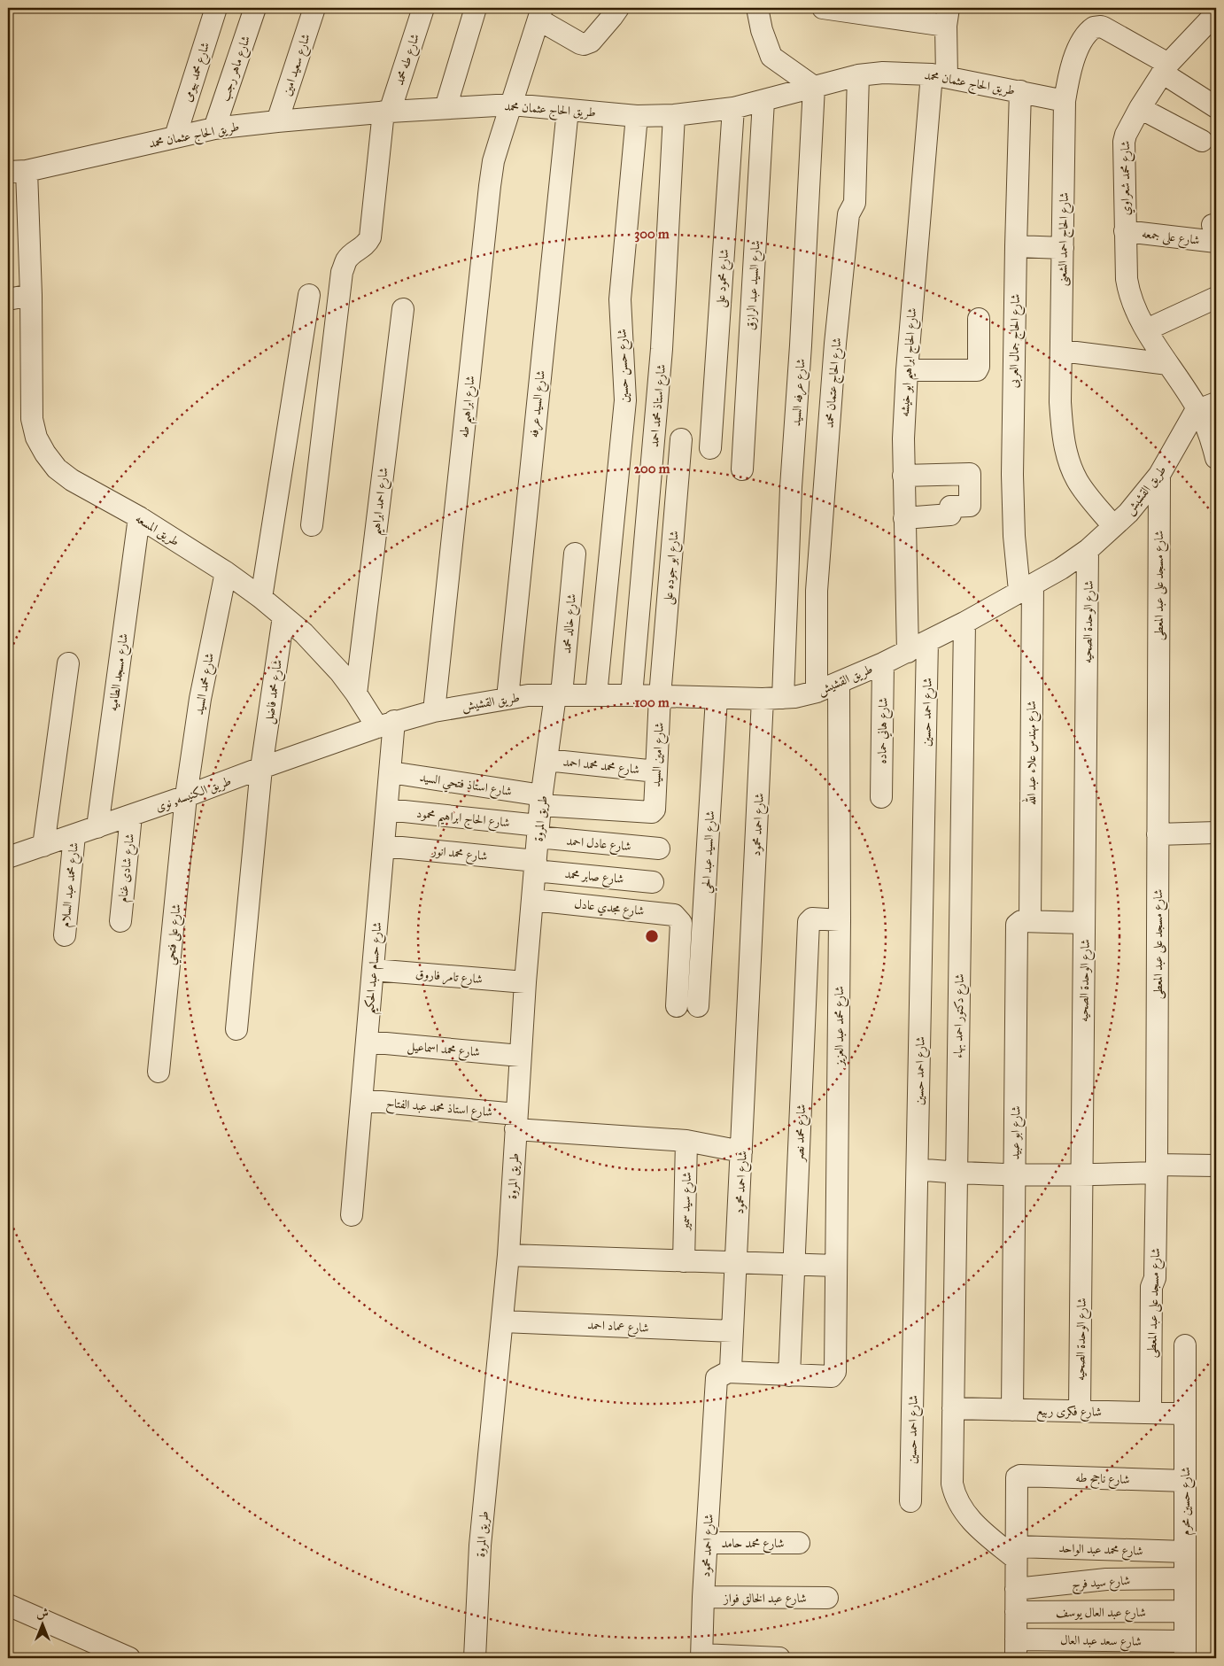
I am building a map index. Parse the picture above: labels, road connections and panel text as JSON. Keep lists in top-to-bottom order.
{
  "streets": {
    "street": [
      "شارع طه محمد",
      "شارع سعيد امين",
      "شارع ماهر رجب",
      "شارع محمد بيومى",
      "طريق الحاج عثمان محمد",
      "شارع محمد شعراوي",
      "شارع على جمعه",
      "شارع الحاج احمد الشعنى",
      "شارع محمود على",
      "شارع السيد عبد الرازق",
      "شارع الحاج جمال العربى",
      "شارع الحاج ابراهيم ابو خيشه",
      "شارع حسن حسين",
      "شارع الحاج عتمان محمد",
      "شارع عرفه السيد",
      "شارع السيد عرفه",
      "شارع استاذ محمد احمد",
      "شارع ابراهيم طه",
      "طريق القشيش",
      "شارع احمد ابراهيم",
      "طريق المسعه",
      "شارع ابو جوده على",
      "شارع مسجد على عبد المعطى",
      "شارع الوحدة الصحيه",
      "شارع خالد محمد",
      "شارع مسجد الطاميه",
      "شارع محمد السيد",
      "شارع محمد فاضل",
      "شارع احمد حسين",
      "شارع هاني حماده",
      "شارع مهندس علاء عبد الله",
      "شارع امين السيد",
      "شارع محمد محمد احمد",
      "شارع استاذ فتحي السيد",
      "طريق الكنيسه, نوى",
      "شارع الحاج ابراهيم محمود",
      "طريق المروة",
      "شارع احمد محمود",
      "شارع عادل احمد",
      "شارع السيد عبد الحي",
      "شارع محمد انور",
      "شارع شادى غنام",
      "شارع صابر محمد",
      "شارع محمد عبد السلام",
      "شارع مجدي عادل",
      "شارع على فتحي",
      "شارع حسام عبد الحكيم",
      "شارع تامر فاروق",
      "شارع دكتور احمد بهاء",
      "شارع محمد عبد العزيز",
      "شارع محمد اسماعيل",
      "شارع استاذ محمد عبد الفتاح",
      "شارع محمد نصر",
      "شارع ابو عبيد",
      "شارع سيد سمير",
      "شارع عماد احمد",
      "شارع فكرى ربيع",
      "شارع ناجح طه",
      "شارع حسين محرم",
      "شارع محمد حامد",
      "شارع محمد عبد الواحد",
      "شارع سيد فرج",
      "شارع عبد الخالق فواز",
      "شارع عبد العال يوسف",
      "شارع سعد عبد العال"
    ]
  },
  "crossings": [
    ["شارع طه محمد", "طريق الحاج عثمان محمد"],
    ["شارع سعيد امين", "طريق الحاج عثمان محمد"],
    ["شارع ماهر رجب", "طريق الحاج عثمان محمد"],
    ["شارع محمد بيومى", "طريق الحاج عثمان محمد"],
    ["طريق الحاج عثمان محمد", "شارع الحاج احمد الشعنى"],
    ["طريق الحاج عثمان محمد", "شارع محمود على"],
    ["طريق الحاج عثمان محمد", "شارع السيد عبد الرازق"],
    ["طريق الحاج عثمان محمد", "شارع الحاج جمال العربى"],
    ["طريق الحاج عثمان محمد", "شارع الحاج ابراهيم ابو خيشه"],
    ["طريق الحاج عثمان محمد", "شارع حسن حسين"],
    ["طريق الحاج عثمان محمد", "شارع الحاج عتمان محمد"],
    ["طريق الحاج عثمان محمد", "شارع عرفه السيد"],
    ["طريق الحاج عثمان محمد", "شارع السيد عرفه"],
    ["طريق الحاج عثمان محمد", "شارع استاذ محمد احمد"],
    ["طريق الحاج عثمان محمد", "شارع ابراهيم طه"],
    ["طريق الحاج عثمان محمد", "طريق المسعه"],
    ["شارع محمد شعراوي", "شارع على جمعه"],
    ["شارع محمد شعراوي", "شارع الحاج احمد الشعنى"],
    ["شارع محمد شعراوي", "طريق القشيش"],
    ["شارع الحاج احمد الشعنى", "طريق القشيش"],
    ["شارع الحاج جمال العربى", "طريق القشيش"],
    ["شارع الحاج جمال العربى", "شارع مهندس علاء عبد الله"],
    ["شارع الحاج ابراهيم ابو خيشه", "طريق القشيش"],
    ["شارع حسن حسين", "طريق القشيش"],
    ["شارع الحاج عتمان محمد", "طريق القشيش"],
    ["شارع عرفه السيد", "طريق القشيش"],
    ["شارع عرفه السيد", "شارع احمد محمود"],
    ["شارع السيد عرفه", "طريق القشيش"],
    ["شارع استاذ محمد احمد", "طريق القشيش"],
    ["شارع ابراهيم طه", "طريق القشيش"],
    ["طريق القشيش", "طريق المسعه"],
    ["طريق القشيش", "شارع ابو جوده على"],
    ["طريق القشيش", "شارع مسجد على عبد المعطى"],
    ["طريق القشيش", "شارع الوحدة الصحيه"],
    ["طريق القشيش", "شارع خالد محمد"],
    ["طريق القشيش", "شارع احمد حسين"],
    ["طريق القشيش", "شارع هاني حماده"],
    ["طريق القشيش", "شارع مهندس علاء عبد الله"],
    ["طريق القشيش", "شارع امين السيد"],
    ["طريق القشيش", "طريق الكنيسه, نوى"],
    ["طريق القشيش", "طريق المروة"],
    ["طريق القشيش", "شارع احمد محمود"],
    ["طريق القشيش", "شارع السيد عبد الحي"],
    ["طريق القشيش", "شارع حسام عبد الحكيم"],
    ["طريق القشيش", "شارع دكتور احمد بهاء"],
    ["طريق القشيش", "شارع محمد عبد العزيز"],
    ["شارع احمد ابراهيم", "طريق المسعه"],
    ["طريق المسعه", "شارع مسجد الطاميه"],
    ["طريق المسعه", "شارع محمد السيد"],
    ["طريق المسعه", "شارع محمد فاضل"],
    ["طريق المسعه", "طريق الكنيسه, نوى"],
    ["طريق المسعه", "شارع حسام عبد الحكيم"],
    ["شارع ابو جوده على", "شارع امين السيد"],
    ["شارع مسجد على عبد المعطى", "شارع فكرى ربيع"],
    ["شارع الوحدة الصحيه", "شارع فكرى ربيع"],
    ["شارع خالد محمد", "طريق المروة"],
    ["شارع مسجد الطاميه", "طريق الكنيسه, نوى"],
    ["شارع محمد السيد", "طريق الكنيسه, نوى"],
    ["شارع محمد السيد", "شارع على فتحي"],
    ["شارع محمد فاضل", "طريق الكنيسه, نوى"],
    ["شارع مهندس علاء عبد الله", "شارع ابو عبيد"],
    ["شارع امين السيد", "شارع محمد محمد احمد"],
    ["شارع امين السيد", "شارع استاذ فتحي السيد"],
    ["شارع امين السيد", "شارع الحاج ابراهيم محمود"],
    ["شارع امين السيد", "طريق المروة"],
    ["شارع امين السيد", "شارع عادل احمد"],
    ["شارع محمد محمد احمد", "طريق المروة"],
    ["شارع استاذ فتحي السيد", "شارع الحاج ابراهيم محمود"],
    ["شارع استاذ فتحي السيد", "طريق المروة"],
    ["شارع استاذ فتحي السيد", "شارع عادل احمد"],
    ["شارع استاذ فتحي السيد", "شارع حسام عبد الحكيم"],
    ["طريق الكنيسه, نوى", "شارع شادى غنام"],
    ["طريق الكنيسه, نوى", "شارع محمد عبد السلام"],
    ["طريق الكنيسه, نوى", "شارع على فتحي"],
    ["طريق الكنيسه, نوى", "شارع حسام عبد الحكيم"],
    ["شارع الحاج ابراهيم محمود", "طريق المروة"],
    ["شارع الحاج ابراهيم محمود", "شارع عادل احمد"],
    ["شارع الحاج ابراهيم محمود", "شارع حسام عبد الحكيم"],
    ["طريق المروة", "شارع عادل احمد"],
    ["طريق المروة", "شارع محمد انور"],
    ["طريق المروة", "شارع صابر محمد"],
    ["طريق المروة", "شارع مجدي عادل"],
    ["طريق المروة", "شارع تامر فاروق"],
    ["طريق المروة", "شارع محمد اسماعيل"],
    ["طريق المروة", "شارع استاذ محمد عبد الفتاح"],
    ["طريق المروة", "شارع عماد احمد"],
    ["شارع احمد محمود", "شارع استاذ محمد عبد الفتاح"],
    ["شارع احمد محمود", "شارع عماد احمد"],
    ["شارع احمد محمود", "شارع محمد حامد"],
    ["شارع احمد محمود", "شارع عبد الخالق فواز"],
    ["شارع محمد انور", "شارع صابر محمد"],
    ["شارع محمد انور", "شارع حسام عبد الحكيم"],
    ["شارع حسام عبد الحكيم", "شارع تامر فاروق"],
    ["شارع حسام عبد الحكيم", "شارع محمد اسماعيل"],
    ["شارع حسام عبد الحكيم", "شارع استاذ محمد عبد الفتاح"],
    ["شارع دكتور احمد بهاء", "شارع فكرى ربيع"],
    ["شارع دكتور احمد بهاء", "شارع ناجح طه"],
    ["شارع دكتور احمد بهاء", "شارع محمد عبد الواحد"],
    ["شارع محمد عبد العزيز", "شارع محمد نصر"],
    ["شارع استاذ محمد عبد الفتاح", "شارع سيد سمير"],
    ["شارع ابو عبيد", "شارع فكرى ربيع"],
    ["شارع فكرى ربيع", "شارع حسين محرم"],
    ["شارع ناجح طه", "شارع حسين محرم"],
    ["شارع ناجح طه", "شارع محمد عبد الواحد"],
    ["شارع حسين محرم", "شارع محمد عبد الواحد"],
    ["شارع حسين محرم", "شارع سيد فرج"],
    ["شارع حسين محرم", "شارع عبد العال يوسف"],
    ["شارع حسين محرم", "شارع سعد عبد العال"]
  ],
  "north": "top",
  "rings": ["300 m", "200 m", "100 m"]
}
